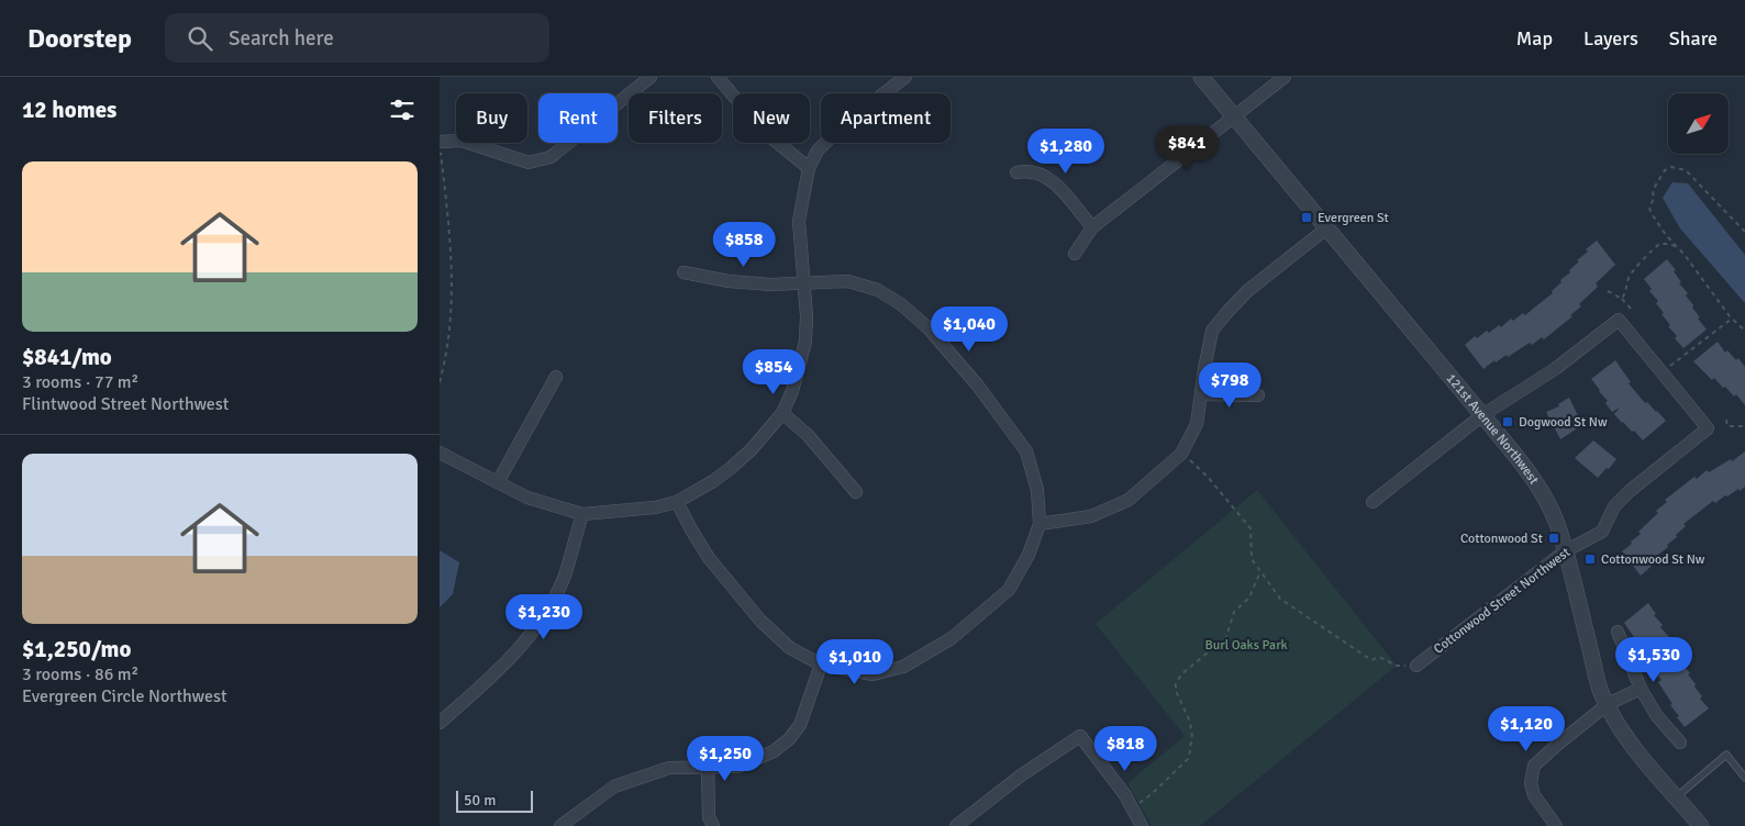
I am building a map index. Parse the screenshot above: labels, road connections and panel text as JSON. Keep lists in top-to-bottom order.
{
  "streets": {
    "street": ["121st Avenue Northwest", "Cottonwood Street Northwest"]
  },
  "crossings": [
    ["121st Avenue Northwest", "Cottonwood Street Northwest"]
  ],
  "parks": ["Burl Oaks Park"],
  "places": {
    "transit": [
      "Evergreen St",
      "Dogwood St Nw",
      "Cottonwood St",
      "Cottonwood St Nw"
    ]
  },
  "scale_bar": "50 m",
  "north": "top right",
  "page": {
    "header": "Doorstep",
    "search": "Search here",
    "nav": ["Map", "Layers", "Share"],
    "heading": "12 homes",
    "chip": [
      "Buy",
      "Rent",
      "Filters",
      "New",
      "Apartment"
    ],
    "price": [
      "$841",
      "$1,280",
      "$858",
      "$1,040",
      "$854",
      "$798",
      "$1,230",
      "$1,530",
      "$1,010",
      "$1,120",
      "$818",
      "$1,250"
    ],
    "list": [
      {
        "name": "$841/mo",
        "note": "3 rooms · 77 m² · Flintwood Street Northwest"
      },
      {
        "name": "$1,250/mo",
        "note": "3 rooms · 86 m² · Evergreen Circle Northwest"
      }
    ],
    "scale": "50 m"
  }
}
